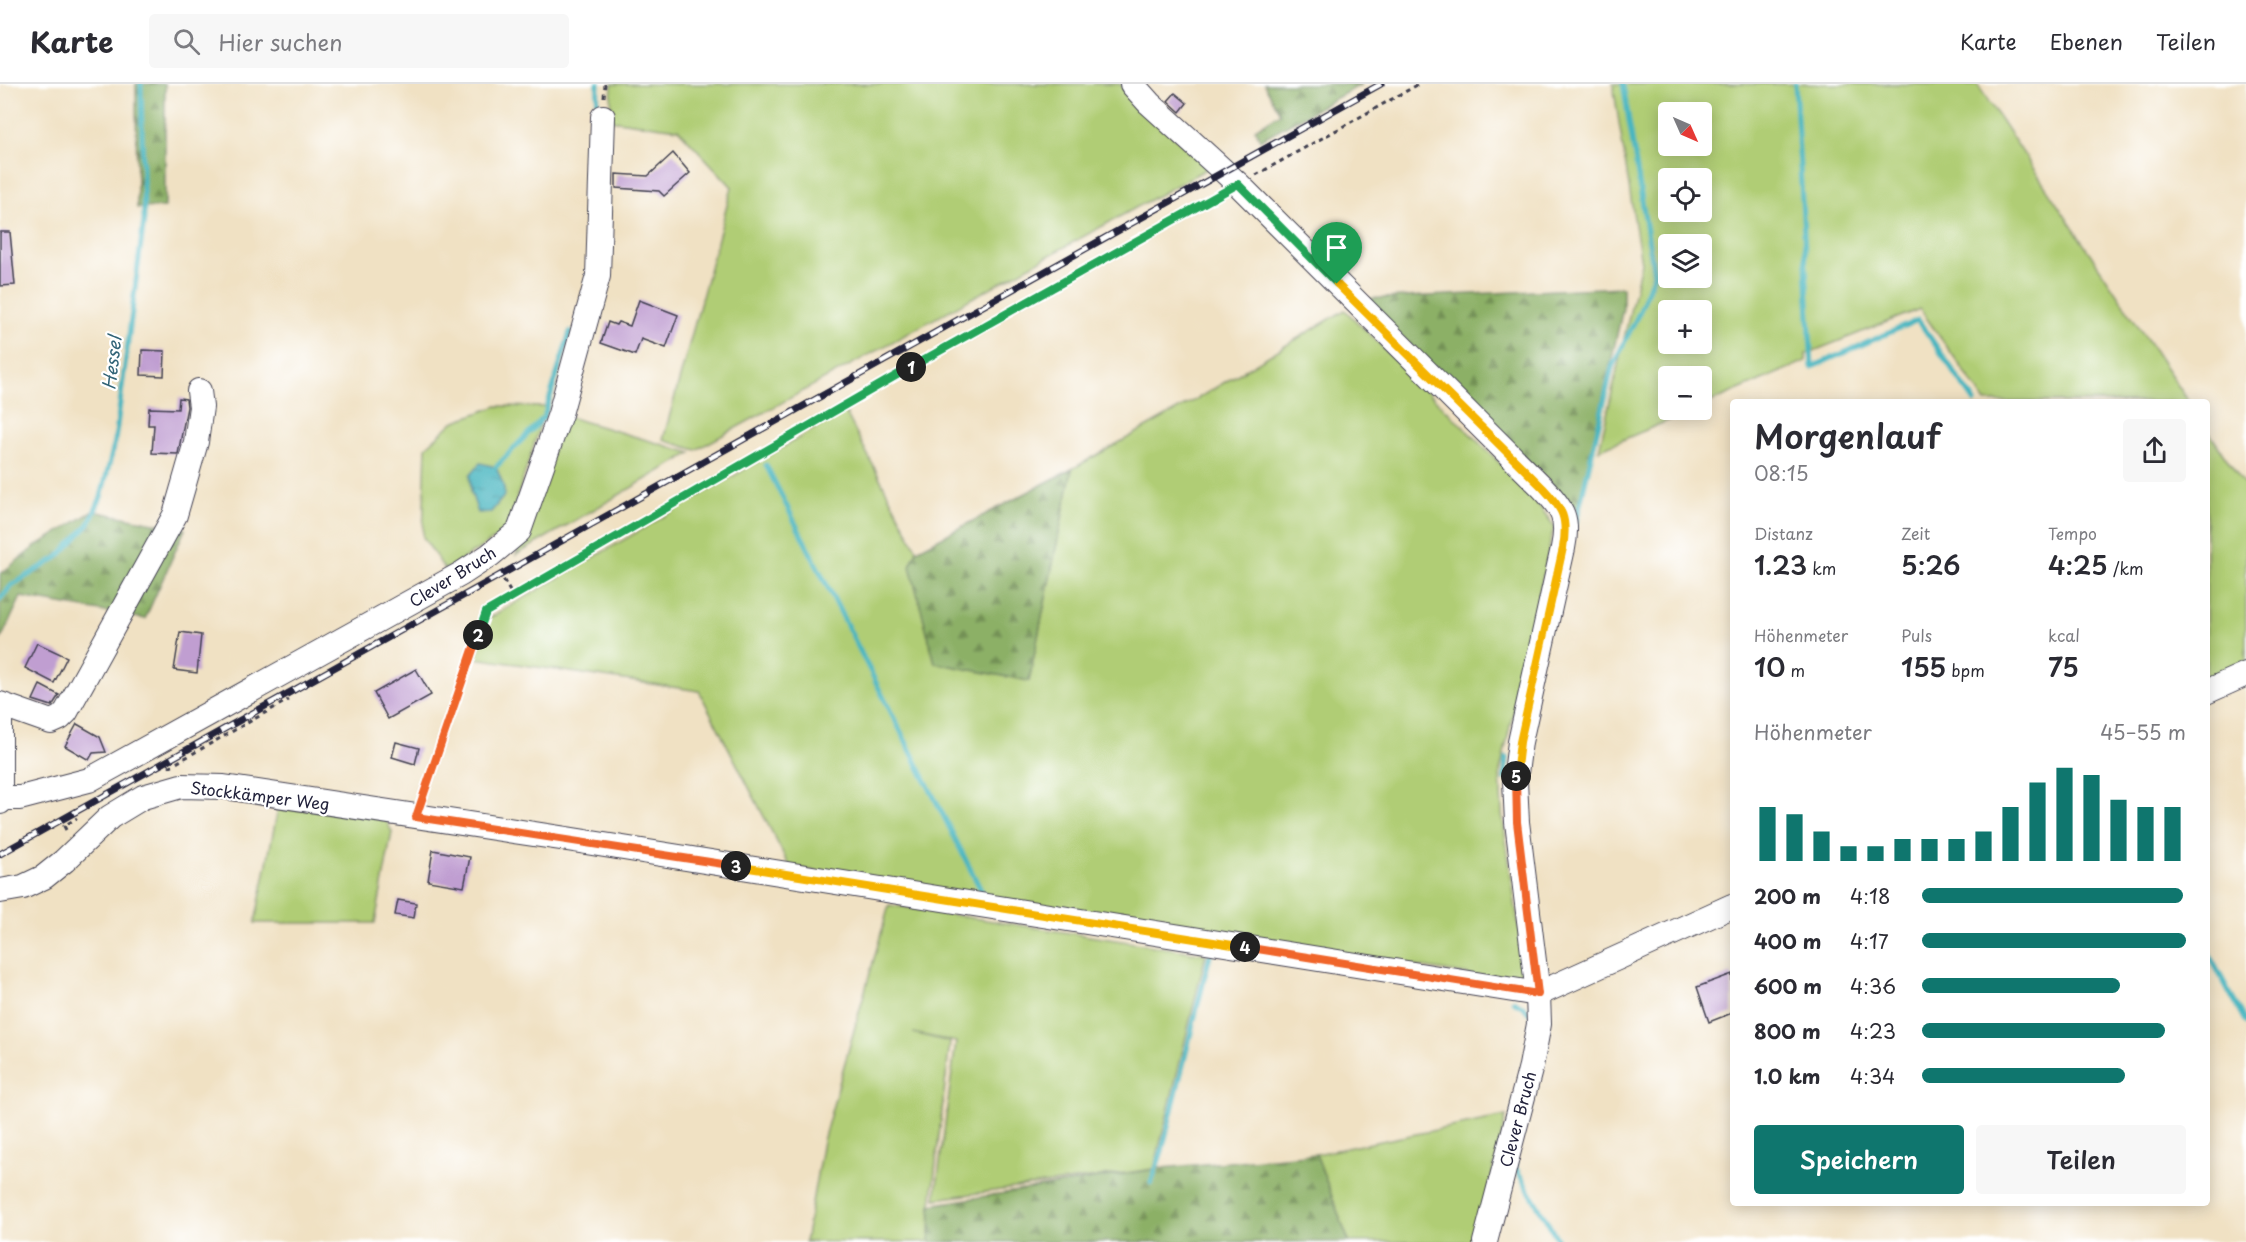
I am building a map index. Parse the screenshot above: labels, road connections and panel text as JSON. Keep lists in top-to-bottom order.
{
  "streets": {
    "street": ["Clever Bruch", "Stockkämper Weg"]
  },
  "water": ["Hessel"],
  "north": "bottom right",
  "page": {
    "header": "Karte",
    "search": "Hier suchen",
    "nav": ["Karte", "Ebenen", "Teilen"],
    "map_buttons": ["+", "−"],
    "pins": [
      "1",
      "2",
      "5",
      "3",
      "4"
    ],
    "heading": ["Morgenlauf", "08:15"],
    "stats": [
      ["Distanz", "1.23 km"],
      ["Zeit", "5:26"],
      ["Tempo", "4:25 /km"],
      ["Höhenmeter", "10 m"],
      ["Puls", "155 bpm"],
      ["kcal", "75"]
    ],
    "chart": ["Höhenmeter", "45–55 m"],
    "list": [
      {
        "name": "200 m",
        "note": "4:18"
      },
      {
        "name": "400 m",
        "note": "4:17"
      },
      {
        "name": "600 m",
        "note": "4:36"
      },
      {
        "name": "800 m",
        "note": "4:23"
      },
      {
        "name": "1.0 km",
        "note": "4:34"
      }
    ],
    "buttons": ["Speichern", "Teilen"]
  }
}
